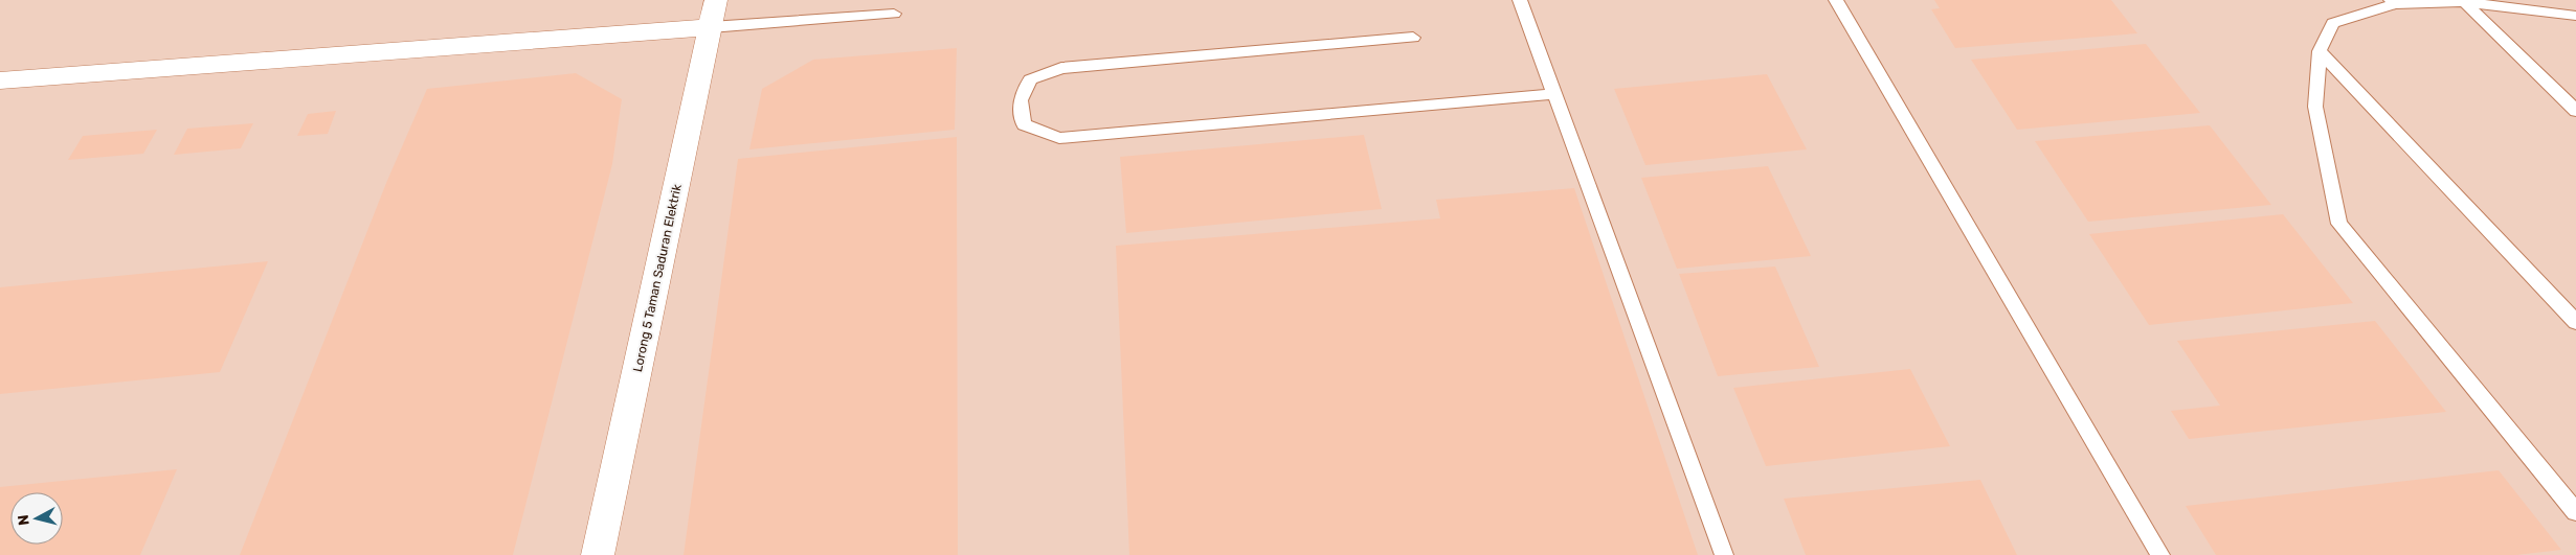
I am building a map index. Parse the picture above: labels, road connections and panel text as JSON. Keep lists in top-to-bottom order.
{
  "streets": {
    "street": ["Lorong 5 Taman Saduran Elektrik"]
  },
  "north": "left"
}
